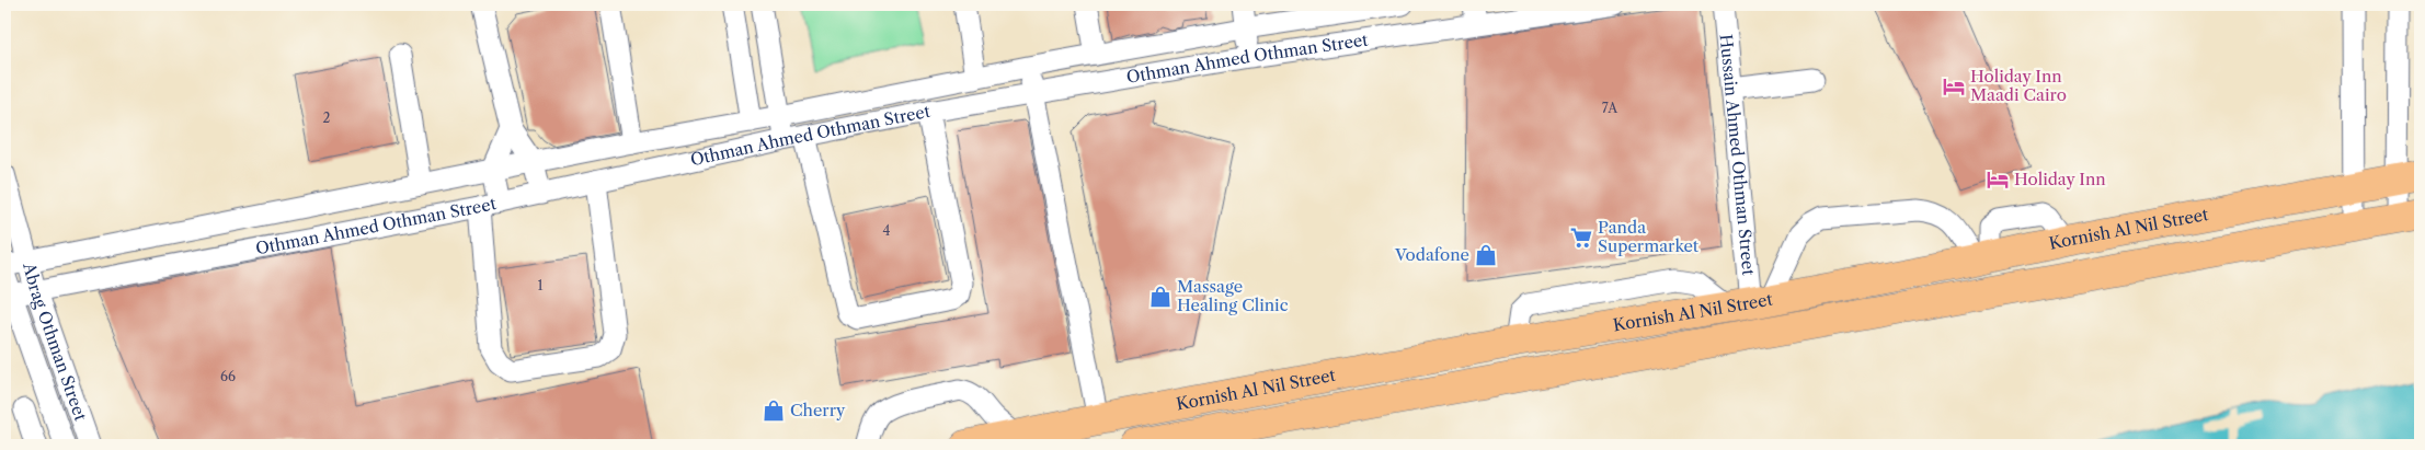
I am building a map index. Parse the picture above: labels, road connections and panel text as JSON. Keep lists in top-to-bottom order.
{
  "streets": {
    "highway": ["Kornish Al Nil Street"],
    "street": ["Othman Ahmed Othman Street", "Hussain Ahmed Othman Street", "Abrag Othman Street"]
  },
  "crossings": [
    ["Othman Ahmed Othman Street", "Abrag Othman Street"],
    ["Hussain Ahmed Othman Street", "Kornish Al Nil Street"]
  ],
  "places": {
    "hotel": ["Holiday Inn Maadi Cairo", "Holiday Inn"],
    "supermarket": ["Panda Supermarket"],
    "shop": ["Vodafone", "Massage Healing Clinic", "Cherry"]
  },
  "house_numbers": [
    "7A",
    "2",
    "4",
    "1",
    "66"
  ]
}
